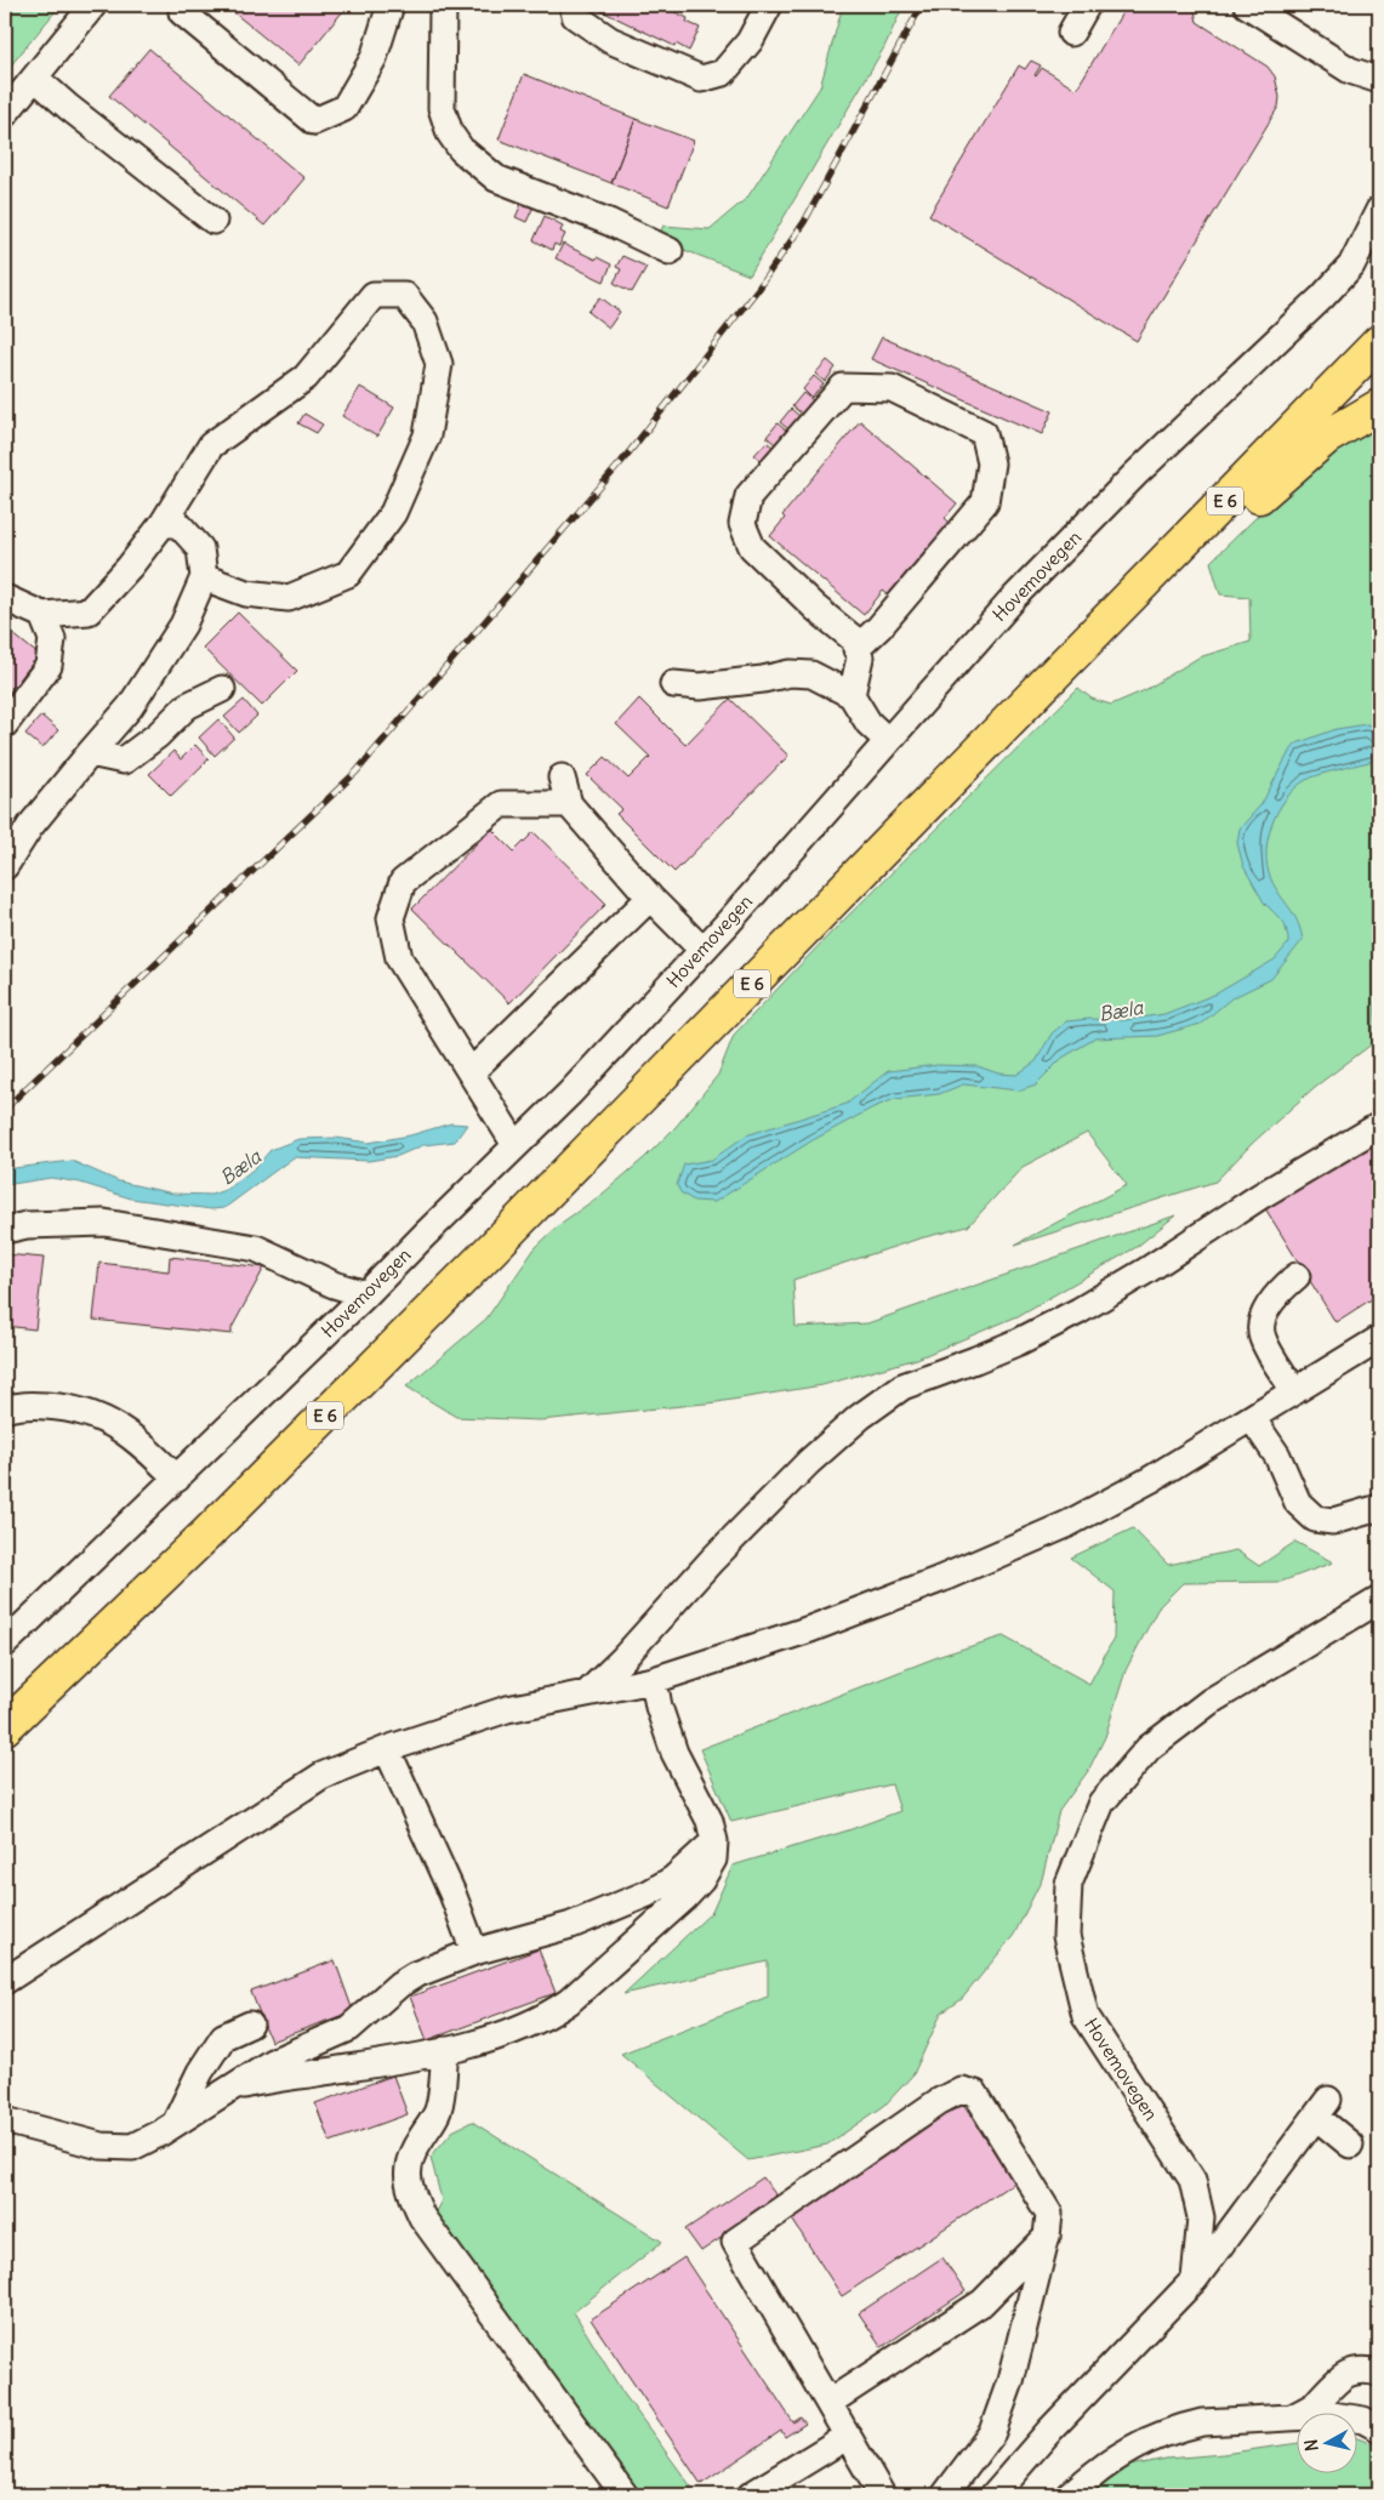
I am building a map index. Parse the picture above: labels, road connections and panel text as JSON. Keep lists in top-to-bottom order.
{
  "streets": {
    "highway": ["E 6"],
    "street": ["Hovemovegen"]
  },
  "water": ["Bæla"],
  "north": "left"
}
